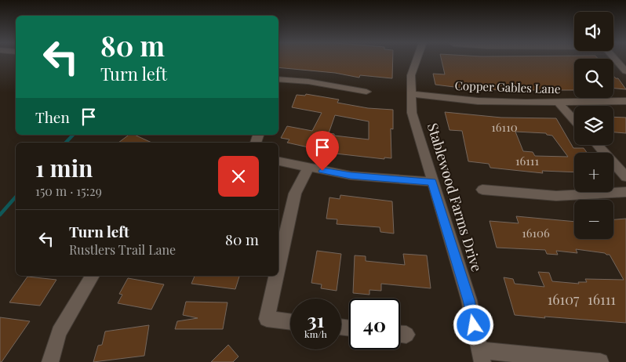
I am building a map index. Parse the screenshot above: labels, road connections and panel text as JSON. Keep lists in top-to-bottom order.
{
  "streets": {
    "street": ["Copper Gables Lane", "Stablewood Farms Drive"]
  },
  "crossings": [
    ["Copper Gables Lane", "Stablewood Farms Drive"]
  ],
  "house_numbers": [
    "16110",
    "16111",
    "16106",
    "16107",
    "16111"
  ],
  "page": {
    "map_buttons": ["+", "−"],
    "turn": ["80 m", "Turn left"],
    "then": "Then",
    "heading": ["1 min", "150 m · 15:29"],
    "list": [
      {
        "name": "Turn left",
        "note": "Rustlers Trail Lane",
        "value": "80 m"
      }
    ],
    "speed": "31 km/h",
    "limit": "40"
  }
}
